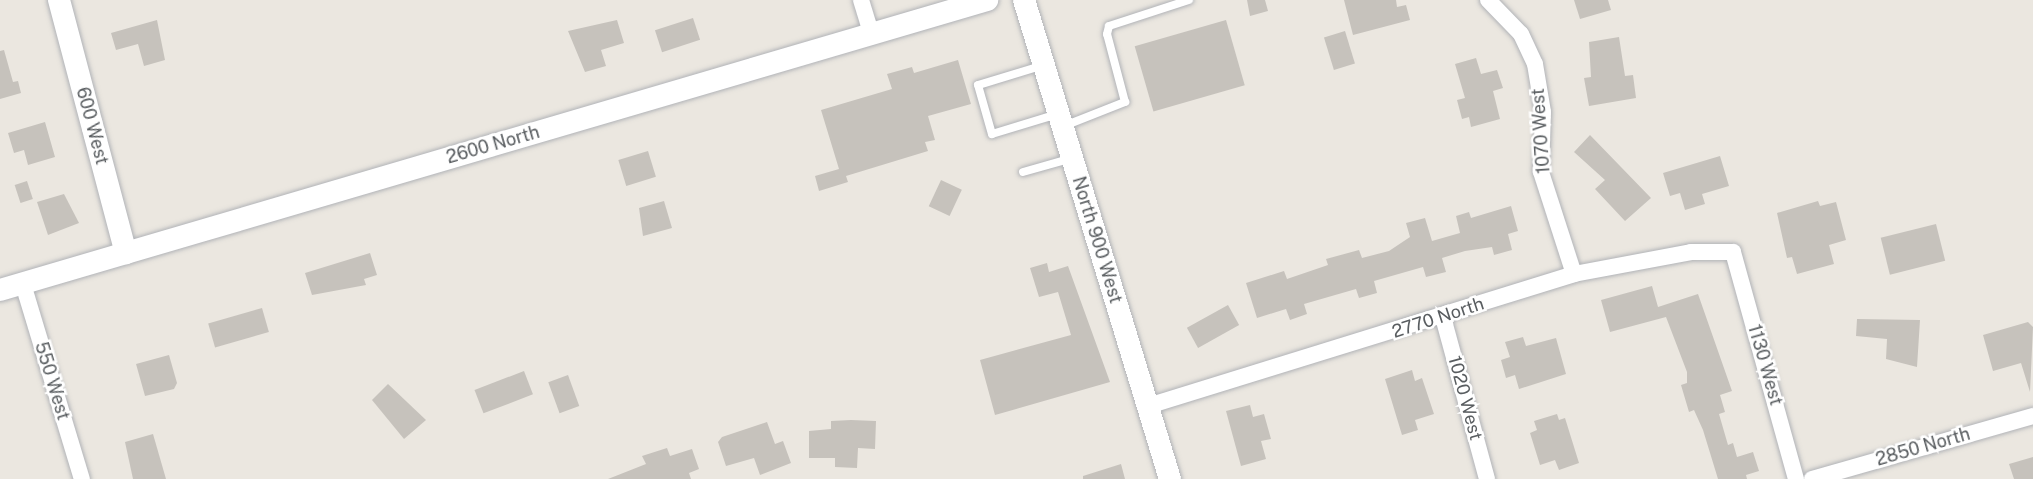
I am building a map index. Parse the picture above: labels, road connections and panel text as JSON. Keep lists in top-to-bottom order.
{
  "streets": {
    "street": [
      "600 West",
      "1070 West",
      "2600 North",
      "North 900 West",
      "2770 North",
      "1130 West",
      "550 West",
      "1020 West",
      "2850 North"
    ]
  },
  "crossings": [
    ["600 West", "2600 North"],
    ["1070 West", "2770 North"],
    ["2600 North", "550 West"],
    ["North 900 West", "2770 North"],
    ["2770 North", "1130 West"],
    ["2770 North", "1020 West"]
  ]
}
